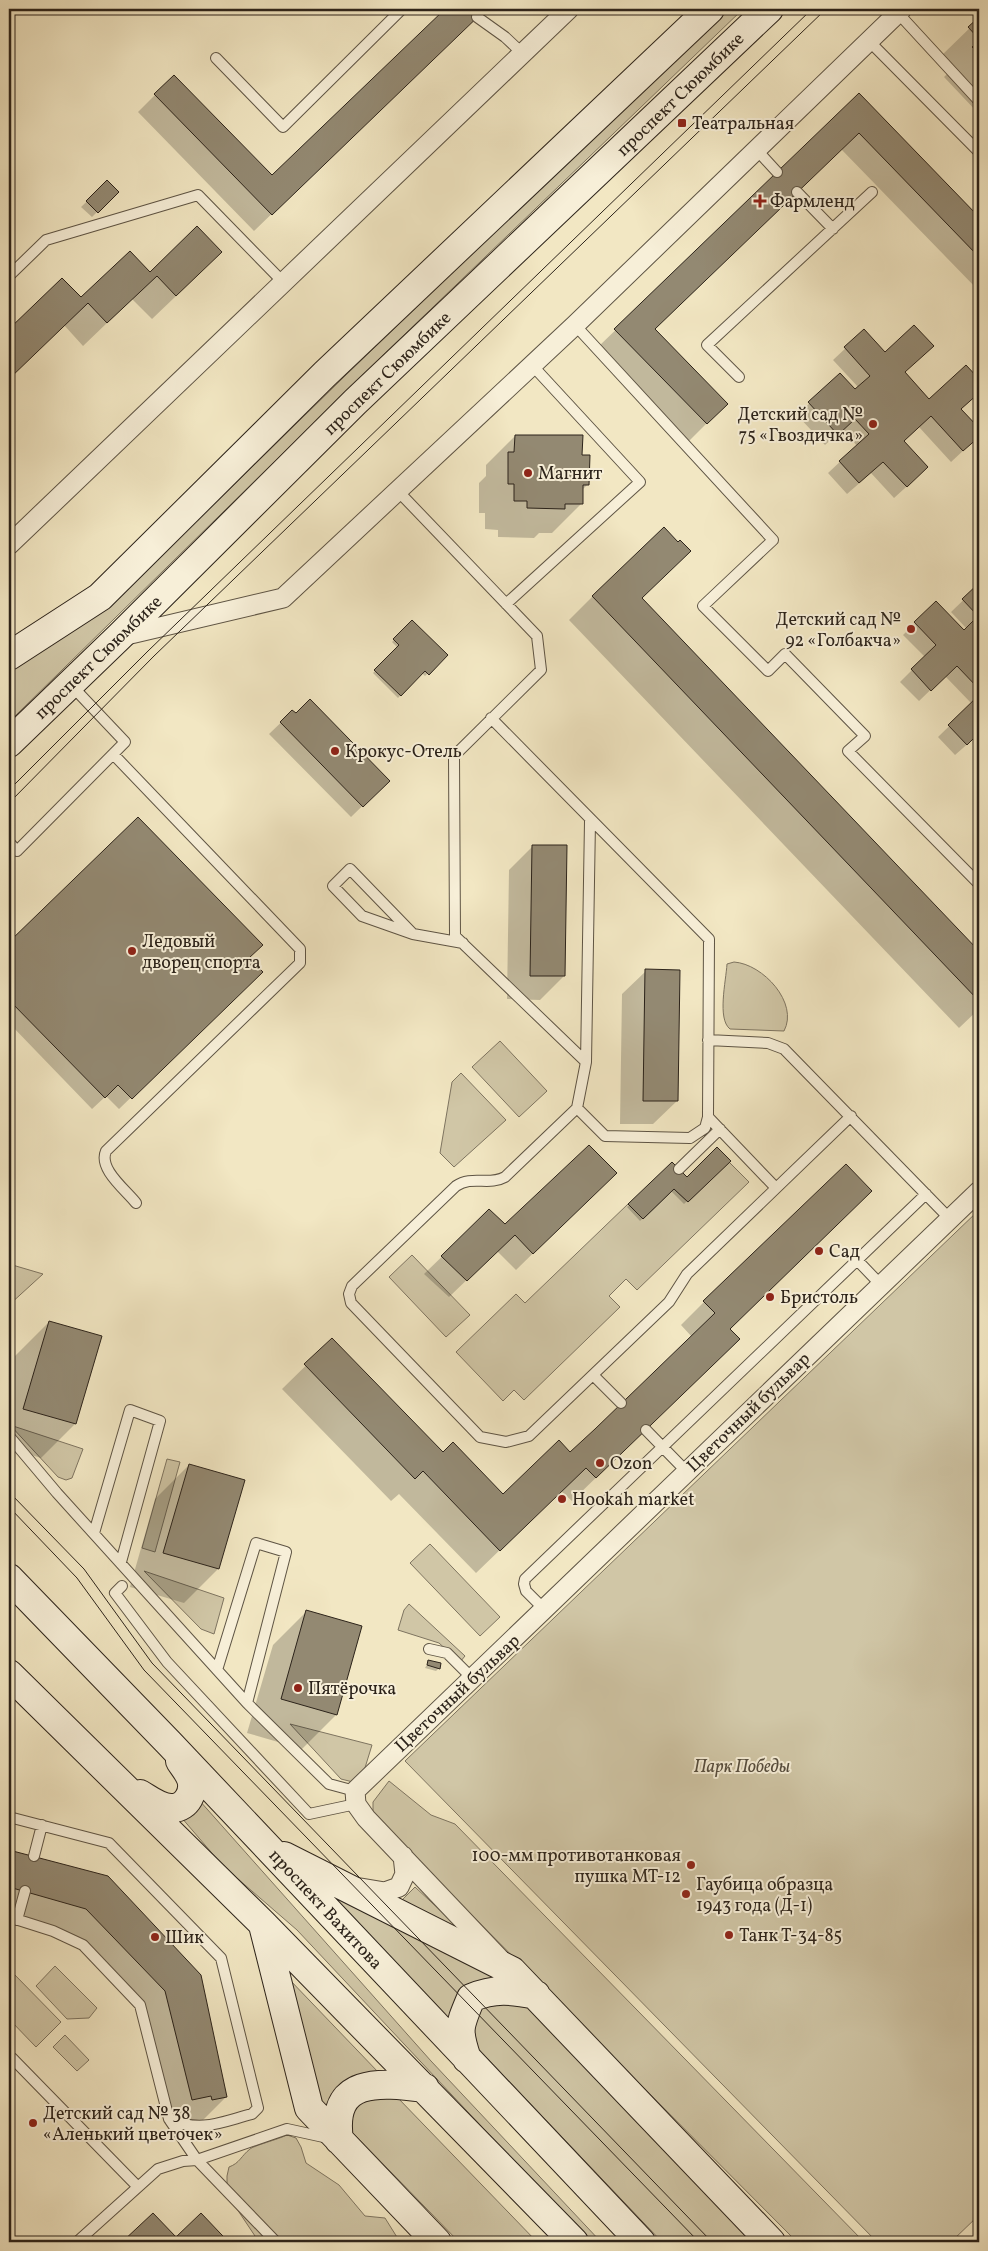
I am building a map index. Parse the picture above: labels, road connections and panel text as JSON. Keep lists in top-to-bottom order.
{
  "streets": {
    "main road": ["проспект Сююмбике", "проспект Вахитова"],
    "street": ["Цветочный бульвар"]
  },
  "parks": ["Парк Победы"],
  "places": {
    "transit": ["Театральная"],
    "health": ["Фармленд"],
    "other": [
      "Детский сад № 75 «Гвоздичка»",
      "Магнит",
      "Детский сад № 92 «Голбакча»",
      "Крокус-Отель",
      "Ледовый дворец спорта",
      "Сад",
      "Бристоль",
      "Ozon",
      "Hookah market",
      "Пятёрочка",
      "100-мм противотанковая пушка МТ-12",
      "Гаубица образца 1943 года (Д-1)",
      "Танк Т-34-85",
      "Шик",
      "Детский сад № 38 «Аленький цветочек»"
    ]
  }
}
